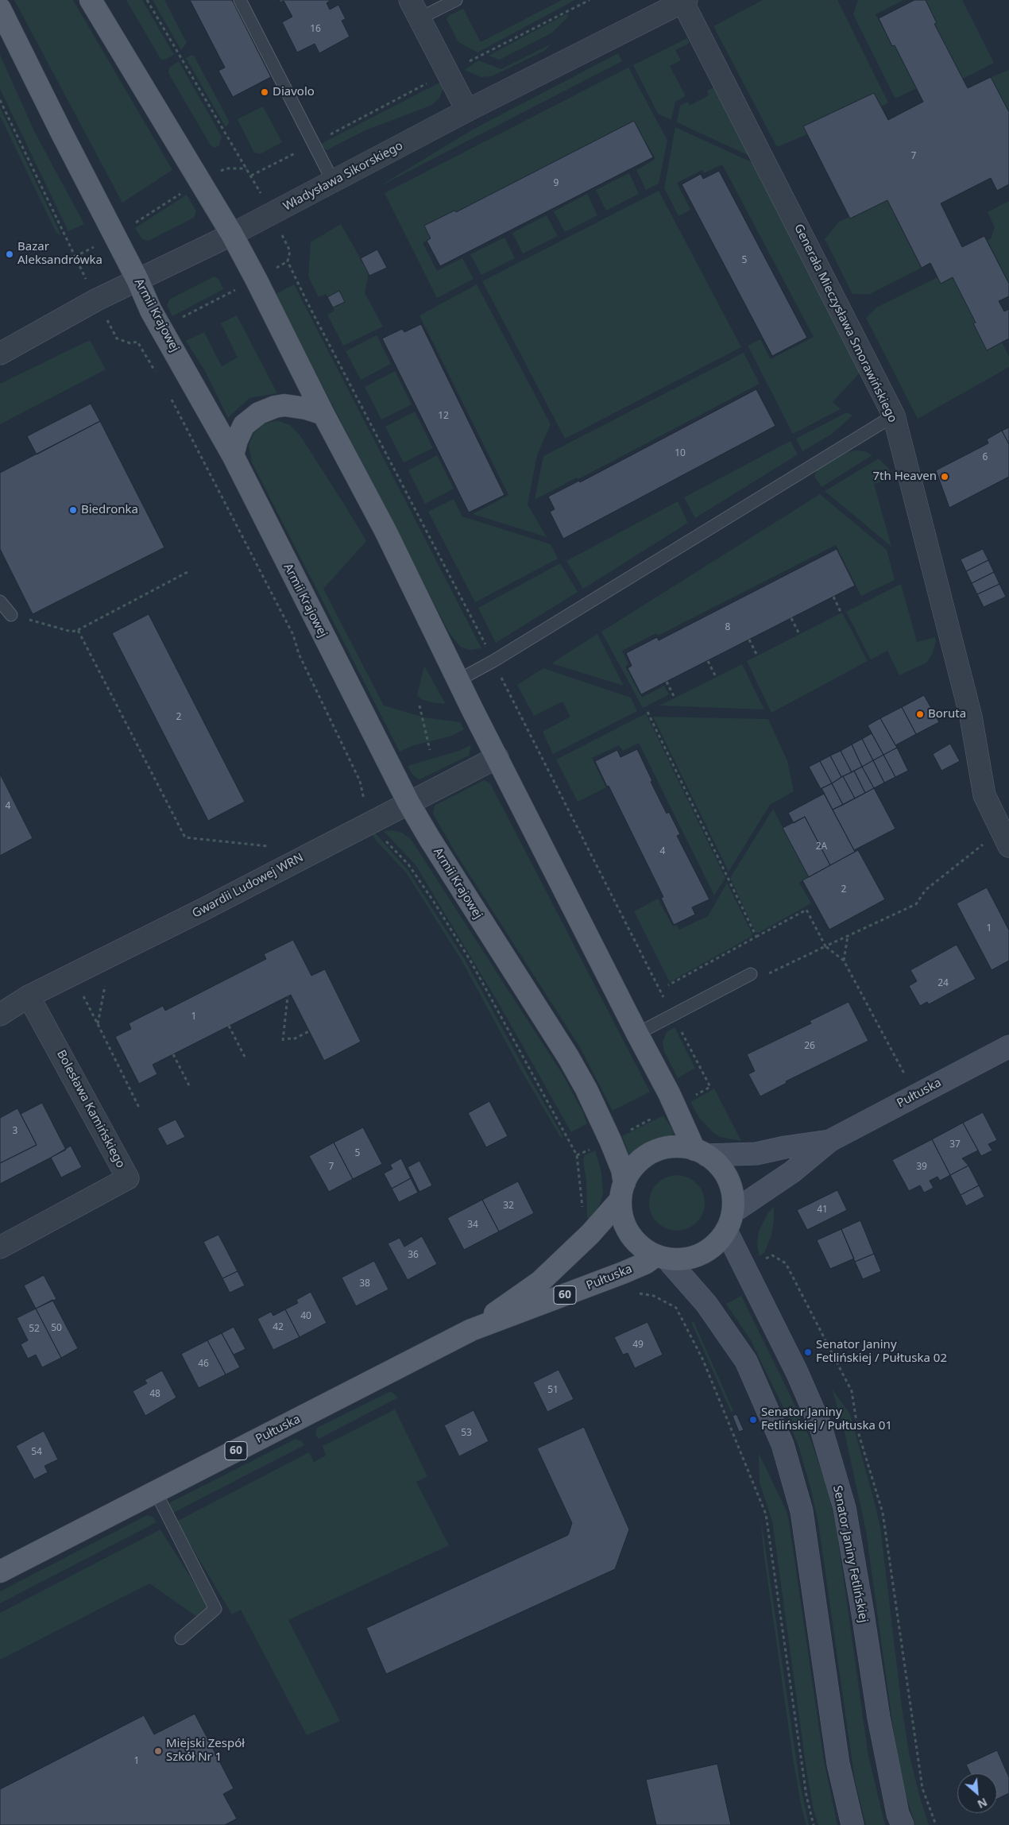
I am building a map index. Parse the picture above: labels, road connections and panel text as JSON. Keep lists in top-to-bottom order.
{
  "streets": {
    "main road": [
      "Armii Krajowej",
      "Pułtuska",
      "60",
      "Senator Janiny Fetlińskiej"
    ],
    "street": [
      "Władysława Sikorskiego",
      "Generała Mieczysława Smorawińskiego",
      "Gwardii Ludowej WRN",
      "Bolesława Kamińskiego"
    ]
  },
  "crossings": [
    ["Władysława Sikorskiego", "Armii Krajowej"],
    ["Władysława Sikorskiego", "Generała Mieczysława Smorawińskiego"],
    ["Armii Krajowej", "Gwardii Ludowej WRN"],
    ["Armii Krajowej", "Pułtuska"],
    ["Armii Krajowej", "Senator Janiny Fetlińskiej"],
    ["Gwardii Ludowej WRN", "Bolesława Kamińskiego"],
    ["Pułtuska", "Senator Janiny Fetlińskiej"]
  ],
  "places": [
    "Diavolo",
    "Bazar Aleksandrówka",
    "7th Heaven",
    "Biedronka",
    "Boruta",
    "Senator Janiny Fetlińskiej / Pułtuska 02",
    "Senator Janiny Fetlińskiej / Pułtuska 01",
    "Miejski Zespół Szkół Nr 1"
  ],
  "house_numbers": [
    "16",
    "7",
    "9",
    "5",
    "12",
    "10",
    "6",
    "8",
    "2",
    "4",
    "2A",
    "4",
    "2",
    "1",
    "24",
    "1",
    "26",
    "3",
    "37",
    "5",
    "7",
    "39",
    "32",
    "41",
    "34",
    "36",
    "38",
    "40",
    "42",
    "50",
    "52",
    "49",
    "46",
    "51",
    "48",
    "53",
    "54",
    "1"
  ],
  "north": "bottom right"
}
